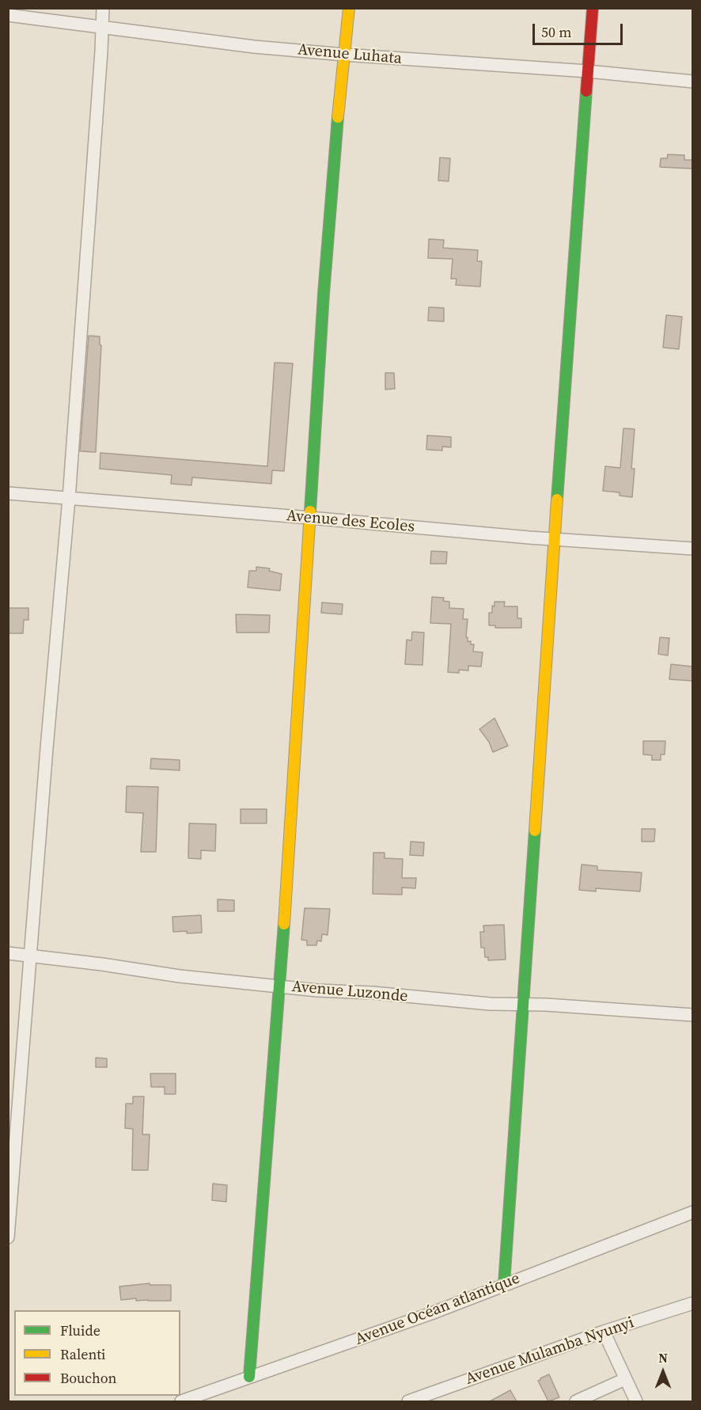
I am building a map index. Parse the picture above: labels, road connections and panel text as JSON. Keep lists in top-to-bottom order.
{
  "streets": {
    "street": [
      "Avenue Luhata",
      "Avenue des Ecoles",
      "Avenue Luzonde",
      "Avenue Océan atlantique",
      "Avenue Mulamba Nyunyi"
    ]
  },
  "legend": ["Fluide", "Ralenti", "Bouchon"],
  "scale_bar": "50 m",
  "north": "top"
}
